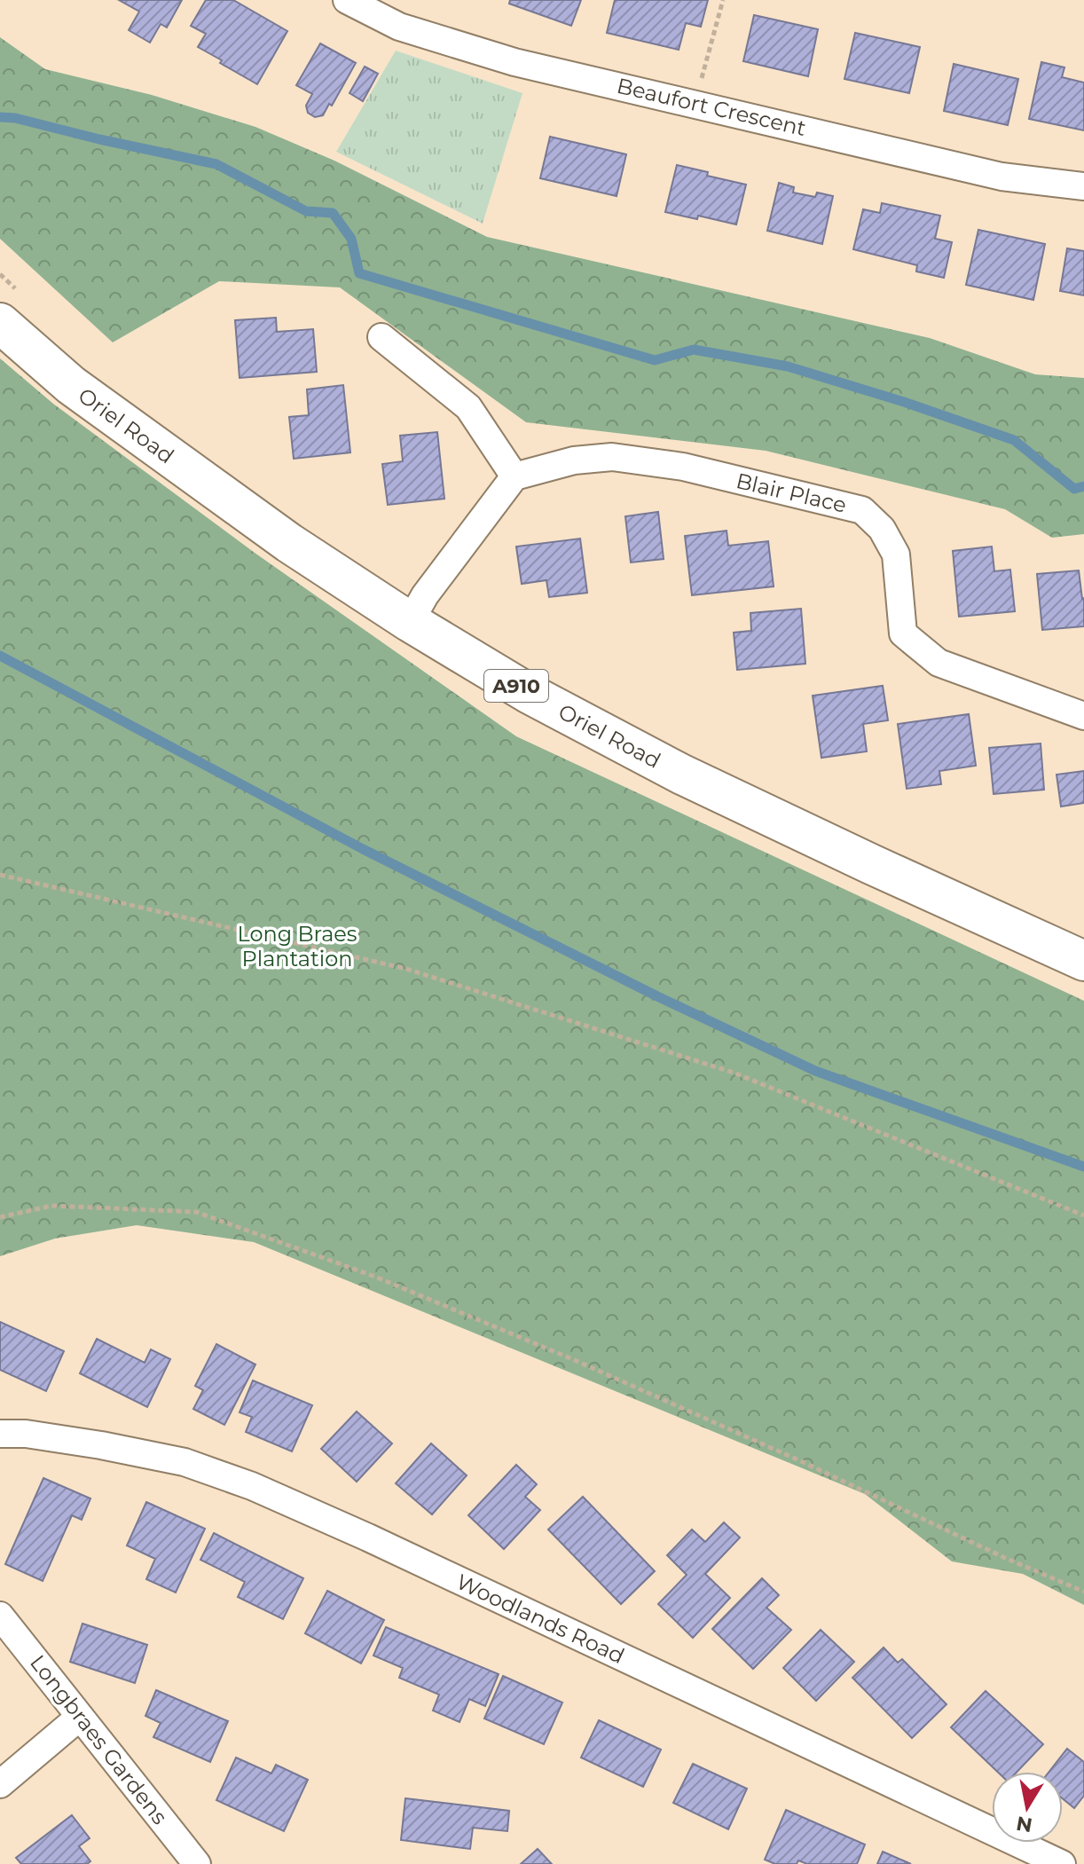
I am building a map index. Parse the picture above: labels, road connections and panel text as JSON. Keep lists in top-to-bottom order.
{
  "streets": {
    "main road": ["Oriel Road", "A910"],
    "street": [
      "Beaufort Crescent",
      "Blair Place",
      "Woodlands Road",
      "Longbraes Gardens"
    ]
  },
  "parks": ["Long Braes Plantation"],
  "north": "bottom"
}
